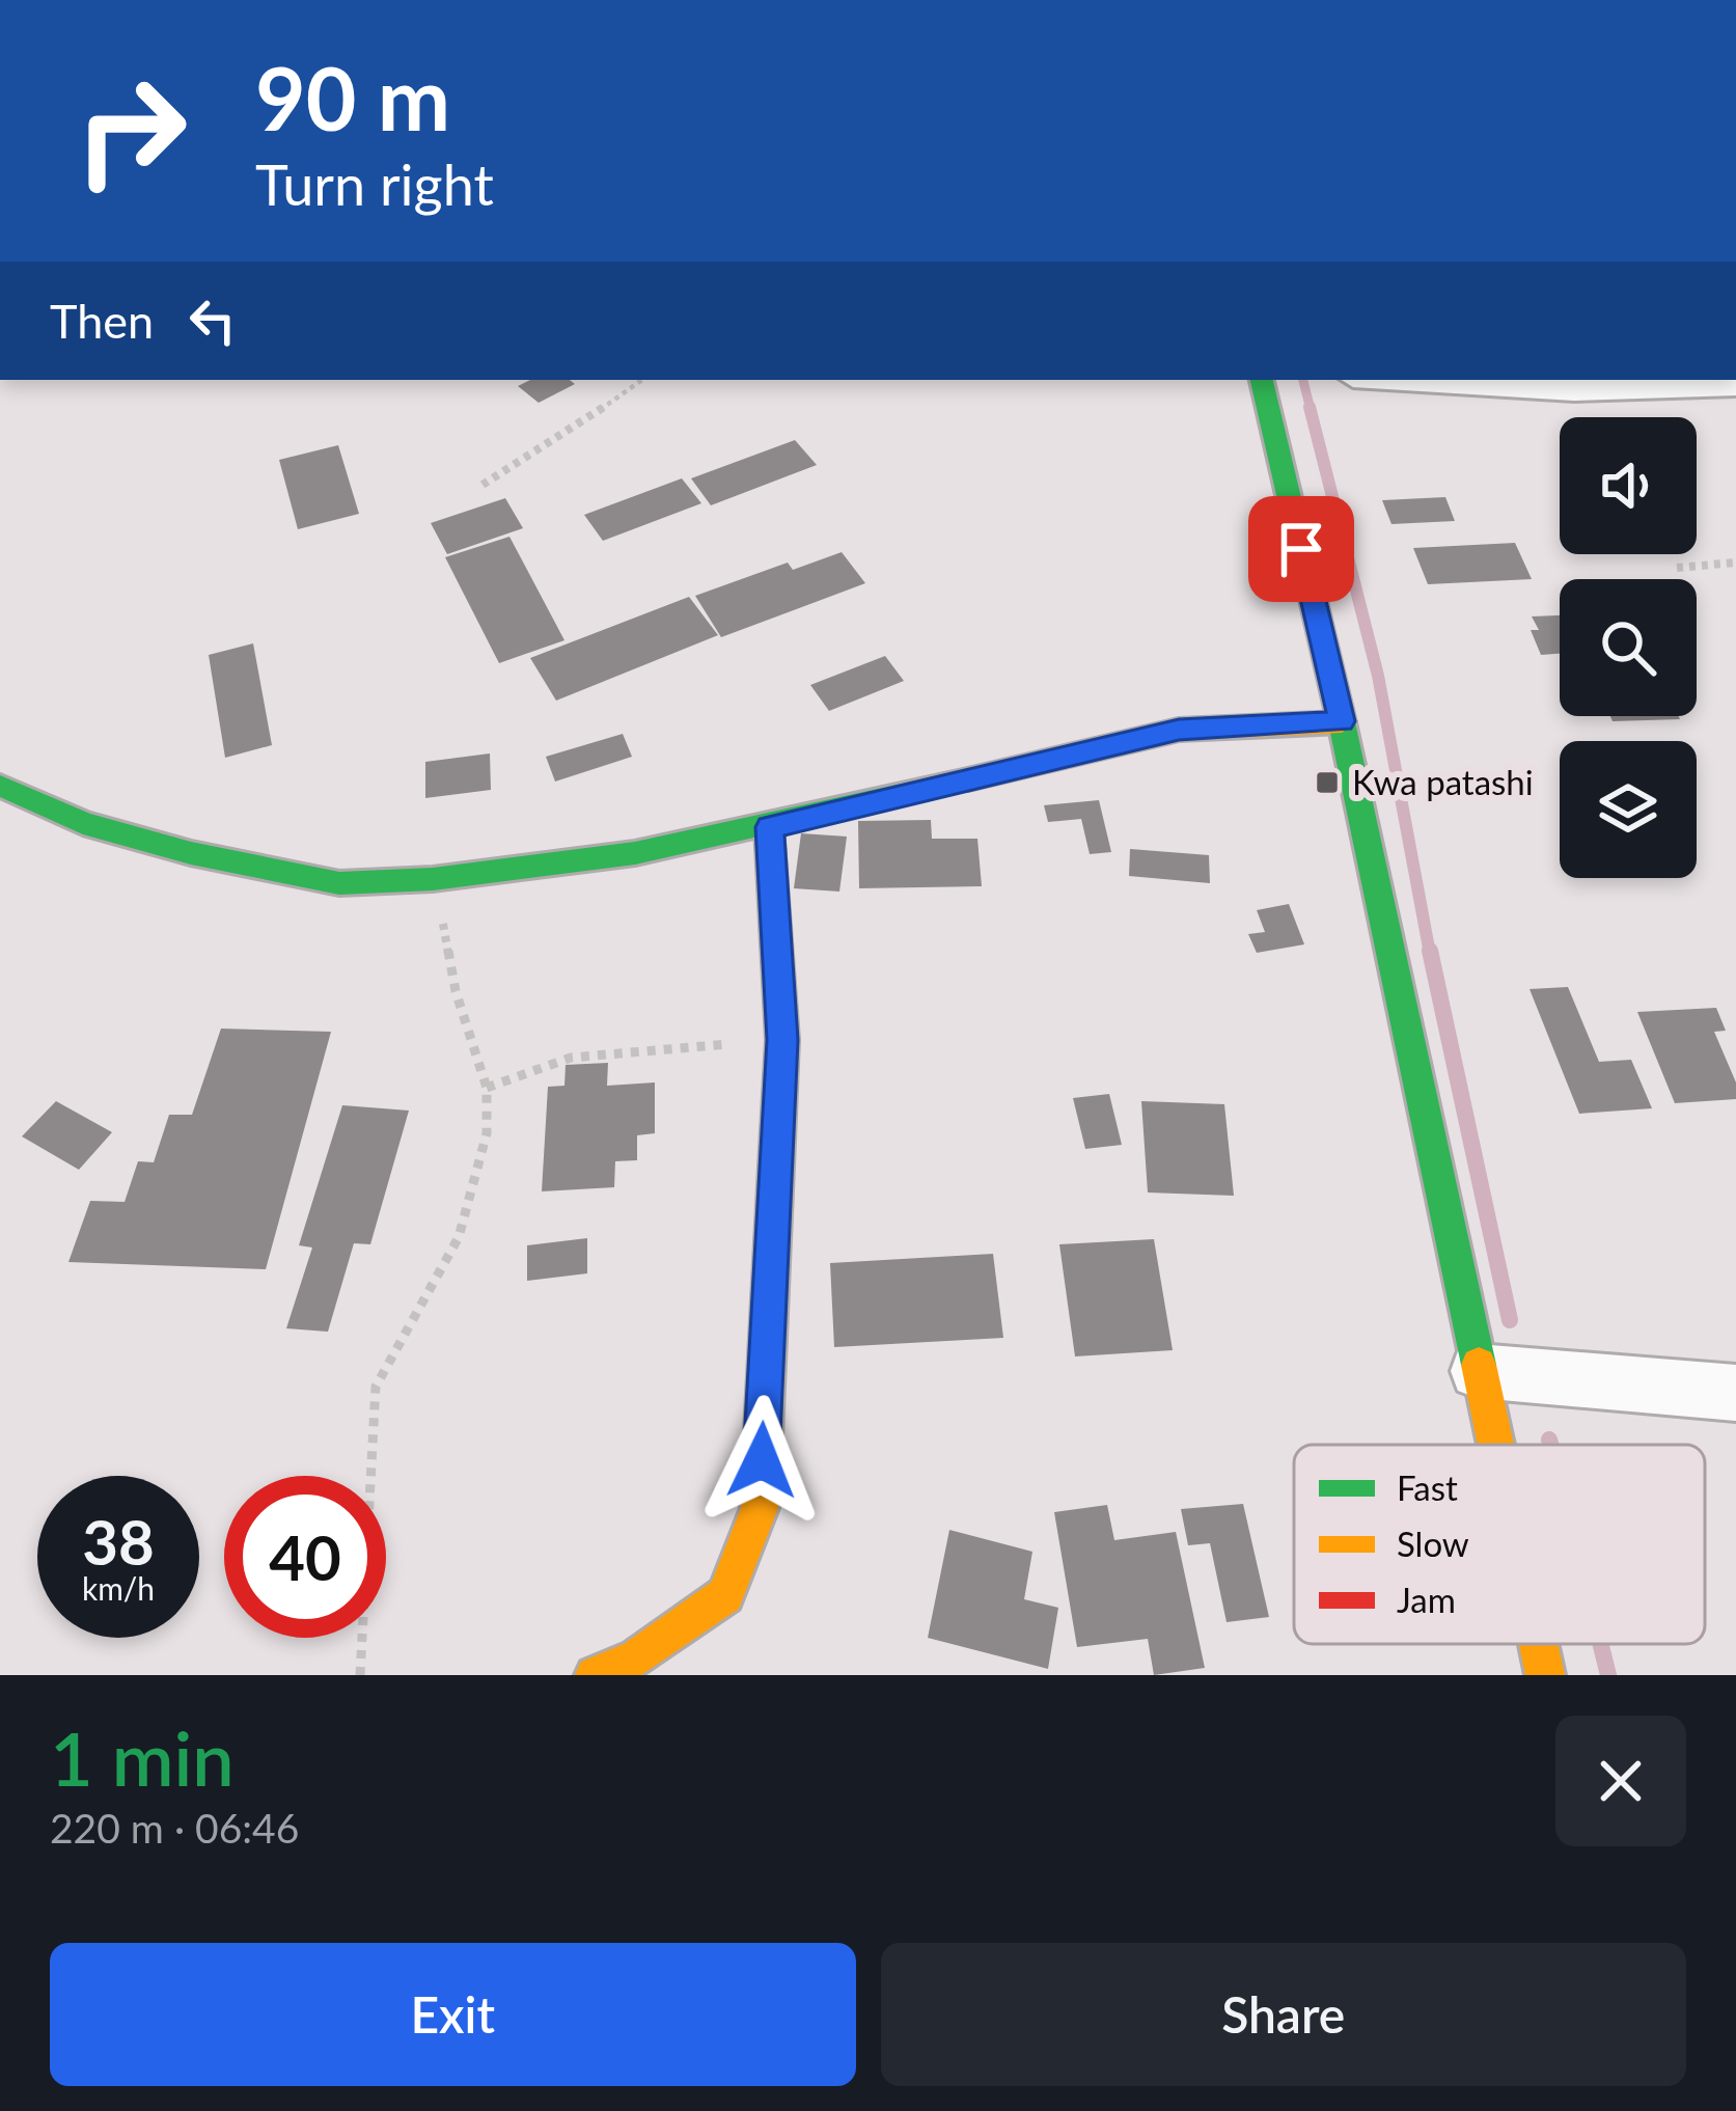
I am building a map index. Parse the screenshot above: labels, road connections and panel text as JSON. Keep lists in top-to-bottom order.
{
  "places": {
    "transit": ["Kwa patashi"]
  },
  "legend": ["Fast", "Slow", "Jam"],
  "page": {
    "turn": ["90 m", "Turn right"],
    "then": "Then",
    "speed": "38 km/h",
    "limit": "40",
    "heading": ["1 min", "220 m · 06:46"],
    "buttons": ["Exit", "Share"]
  }
}
